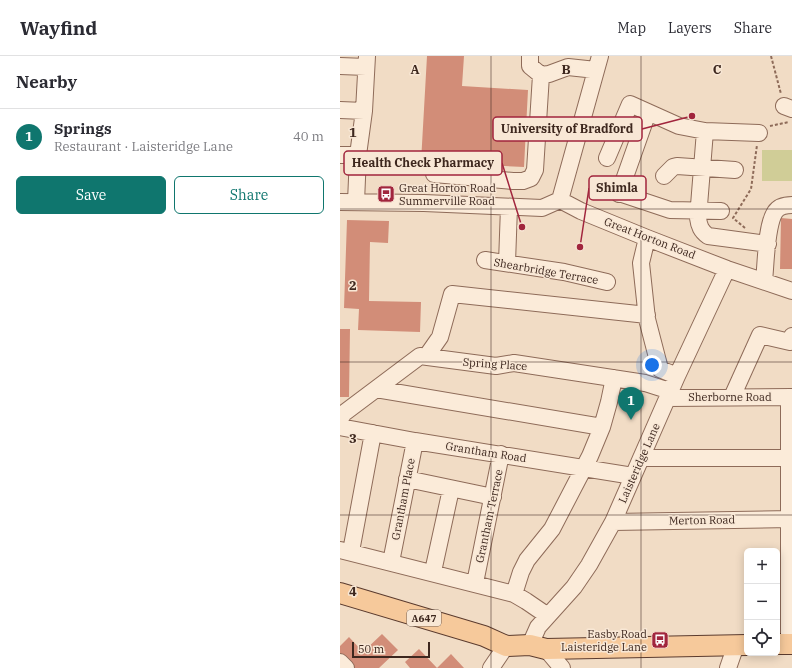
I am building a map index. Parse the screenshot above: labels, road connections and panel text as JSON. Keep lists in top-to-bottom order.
{
  "streets": {
    "main road": ["A647"],
    "street": [
      "Great Horton Road",
      "Shearbridge Terrace",
      "Spring Place",
      "Sherborne Road",
      "Grantham Road",
      "Laisteridge Lane",
      "Grantham Place",
      "Grantham Terrace",
      "Merton Road"
    ]
  },
  "crossings": [
    ["Great Horton Road", "Laisteridge Lane"],
    ["Spring Place", "Sherborne Road"],
    ["Spring Place", "Laisteridge Lane"],
    ["Sherborne Road", "Laisteridge Lane"],
    ["Grantham Road", "Laisteridge Lane"],
    ["Grantham Road", "Grantham Place"],
    ["Grantham Road", "Grantham Terrace"],
    ["Laisteridge Lane", "Merton Road"],
    ["Laisteridge Lane", "A647"]
  ],
  "places": {
    "other": ["University of Bradford", "Health Check Pharmacy", "Shimla"],
    "bus stop": ["Great Horton Road Summerville Road", "Easby Road Laisteridge Lane"]
  },
  "scale_bar": "50 m",
  "page": {
    "header": "Wayfind",
    "nav": ["Map", "Layers", "Share"],
    "heading": "Nearby",
    "list": [
      {
        "mark": "1",
        "name": "Springs",
        "note": "Restaurant · Laisteridge Lane",
        "value": "40 m"
      }
    ],
    "buttons": ["Save", "Share"],
    "pins": "1",
    "map_buttons": ["+", "−"],
    "scale": "50 m"
  },
  "grid": {
    "columns": ["A", "B", "C"],
    "rows": [
      "1",
      "2",
      "3",
      "4"
    ]
  }
}
